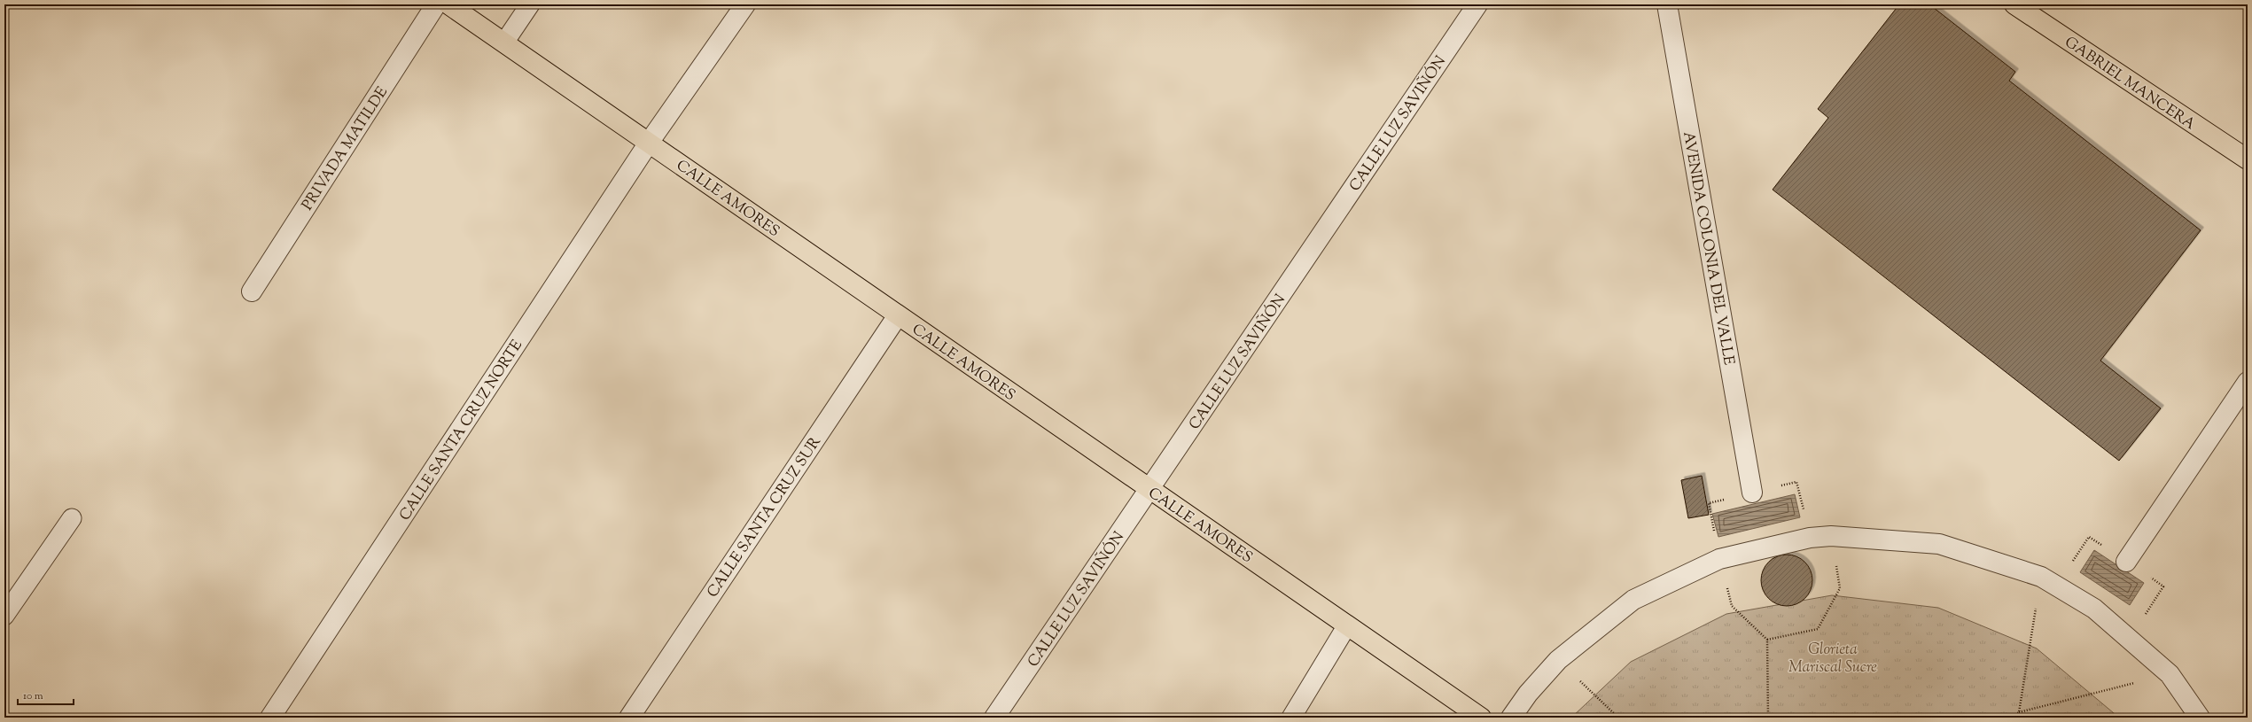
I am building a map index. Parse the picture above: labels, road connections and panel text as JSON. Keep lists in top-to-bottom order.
{
  "streets": {
    "main road": ["GABRIEL MANCERA", "CALLE AMORES"],
    "street": [
      "CALLE LUZ SAVIÑÓN",
      "PRIVADA MATILDE",
      "AVENIDA COLONIA DEL VALLE",
      "CALLE SANTA CRUZ NORTE",
      "CALLE SANTA CRUZ SUR"
    ]
  },
  "crossings": [
    ["CALLE LUZ SAVIÑÓN", "CALLE AMORES"],
    ["CALLE AMORES", "CALLE SANTA CRUZ NORTE"],
    ["CALLE AMORES", "CALLE SANTA CRUZ SUR"]
  ],
  "parks": ["Glorieta Mariscal Sucre"],
  "scale_bar": "10 m"
}
